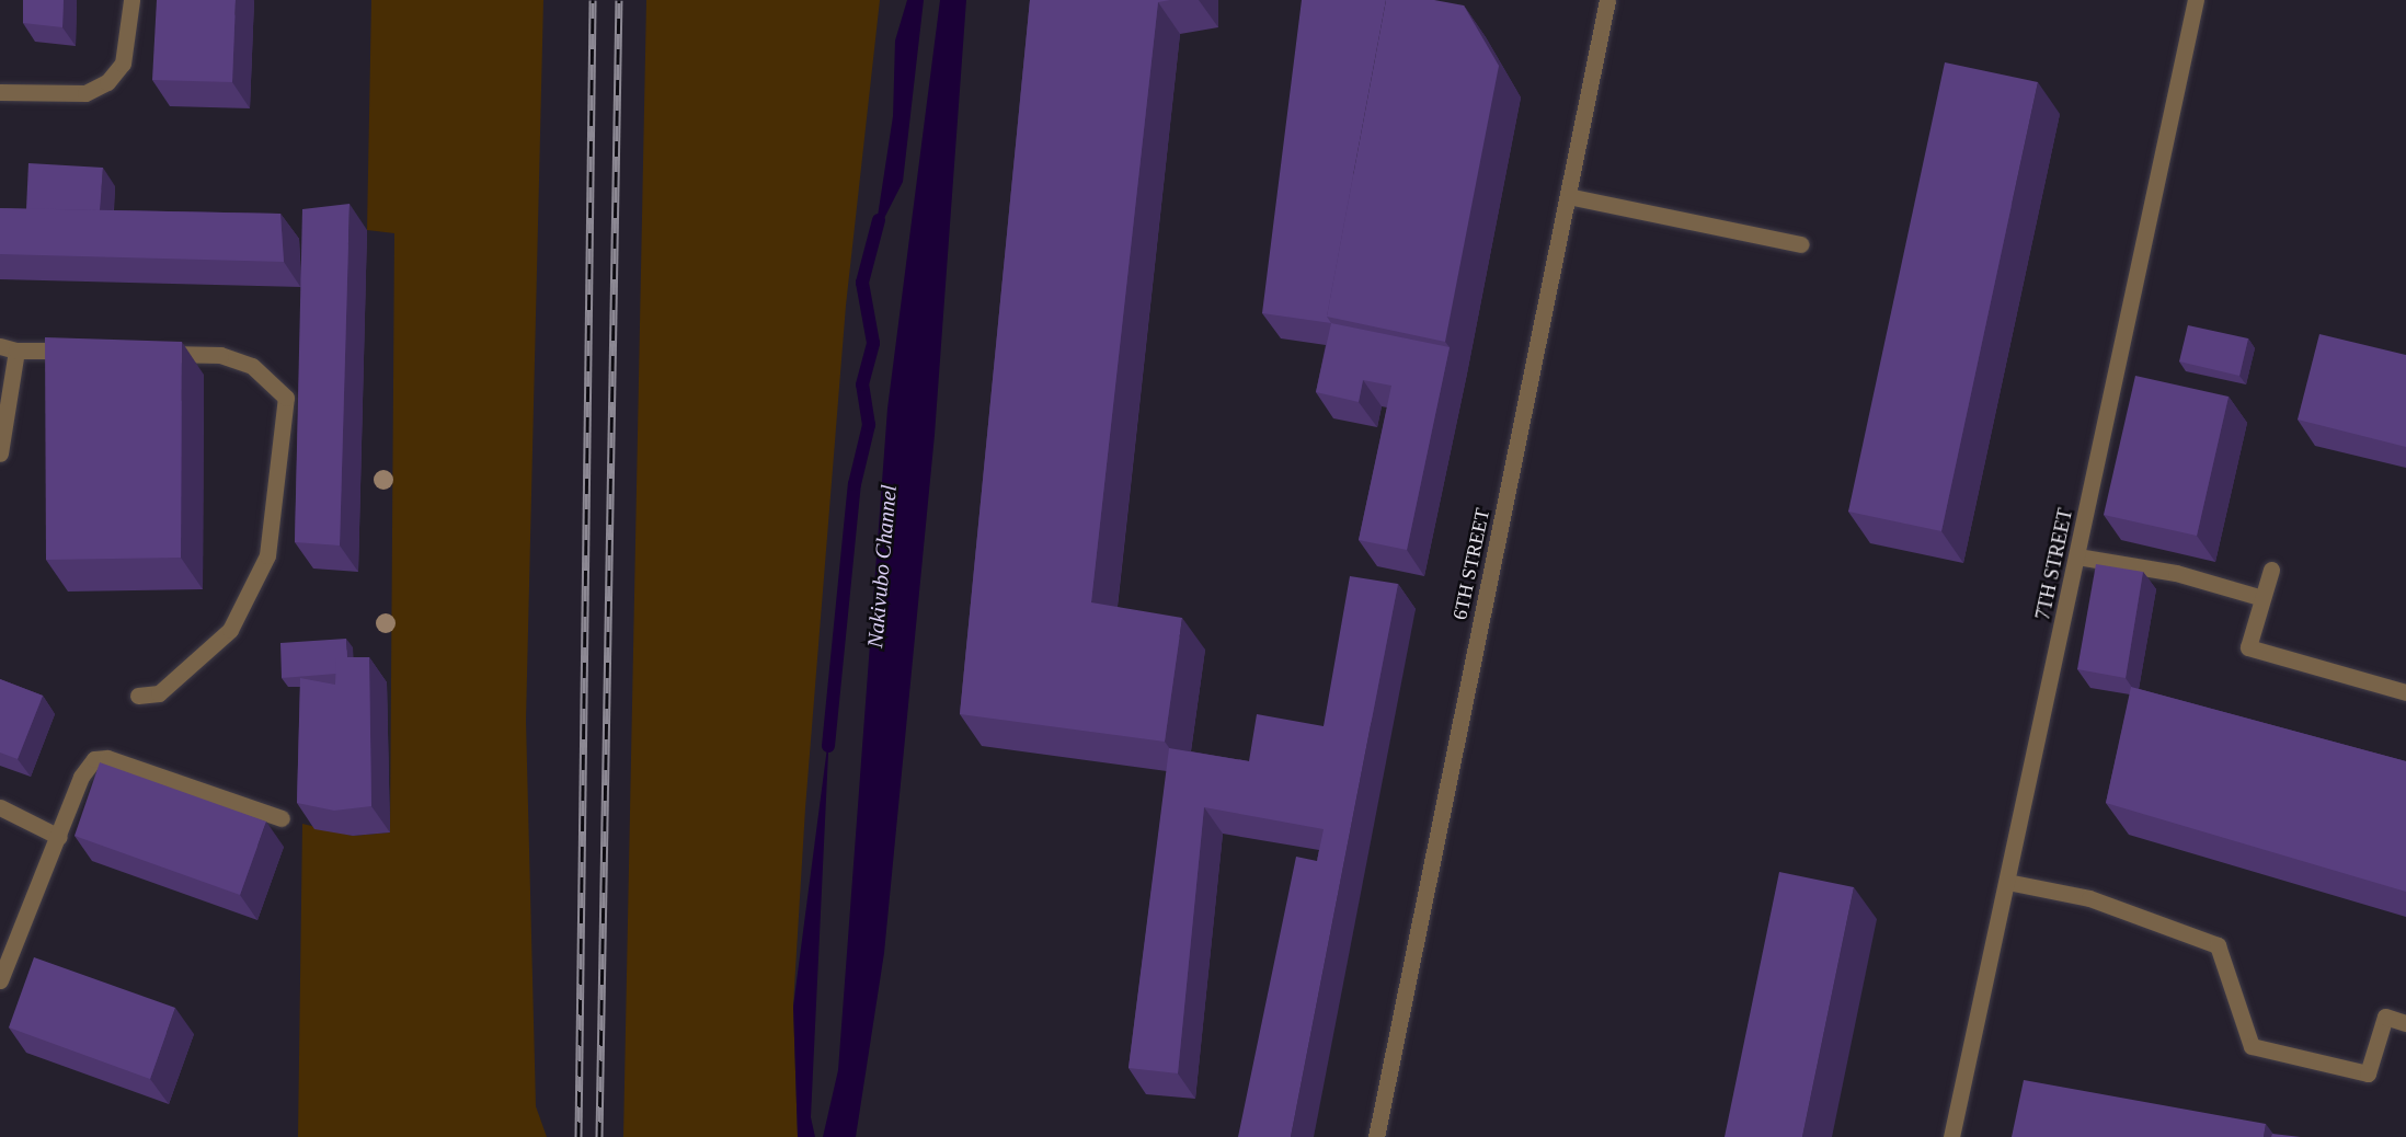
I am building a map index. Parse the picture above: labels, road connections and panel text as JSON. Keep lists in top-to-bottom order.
{
  "streets": {
    "street": ["6TH STREET", "7TH STREET"]
  },
  "water": ["Nakivubo Channel"]
}
